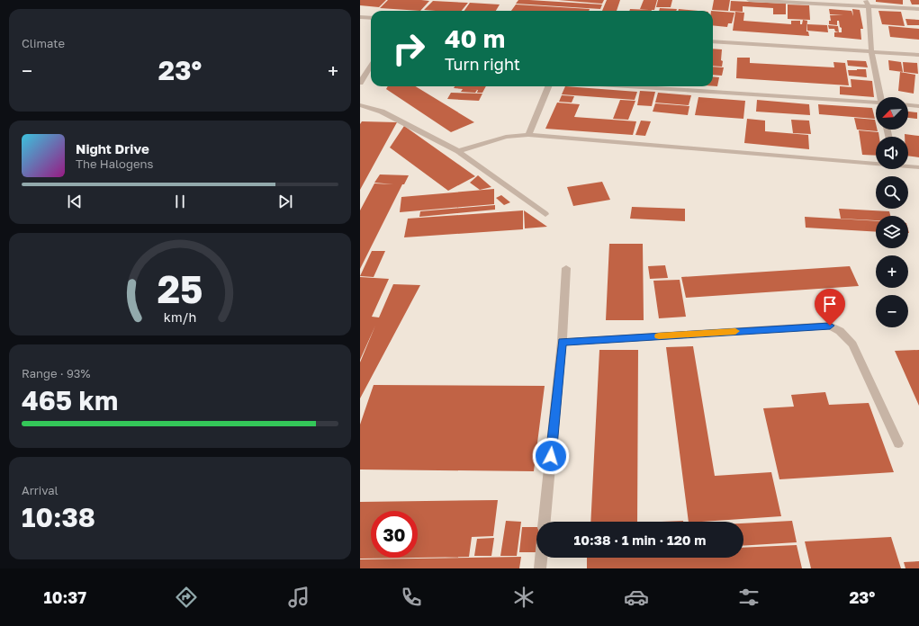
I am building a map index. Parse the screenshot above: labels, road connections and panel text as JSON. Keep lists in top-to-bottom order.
{
  "north": "bottom left",
  "page": {
    "tile": [
      "Climate",
      ["Range · 93%", "465 km"],
      ["Arrival", "10:38"]
    ],
    "turn": ["40 m", "Turn right"],
    "heat": ["−", "23°", "+"],
    "map_buttons": ["+", "−"],
    "song": ["Night Drive", "The Halogens"],
    "limit": "30",
    "trip": "10:38 · 1 min · 120 m",
    "tabs": ["10:37", "23°"],
    "gauge": ["25", "km/h"]
  }
}
